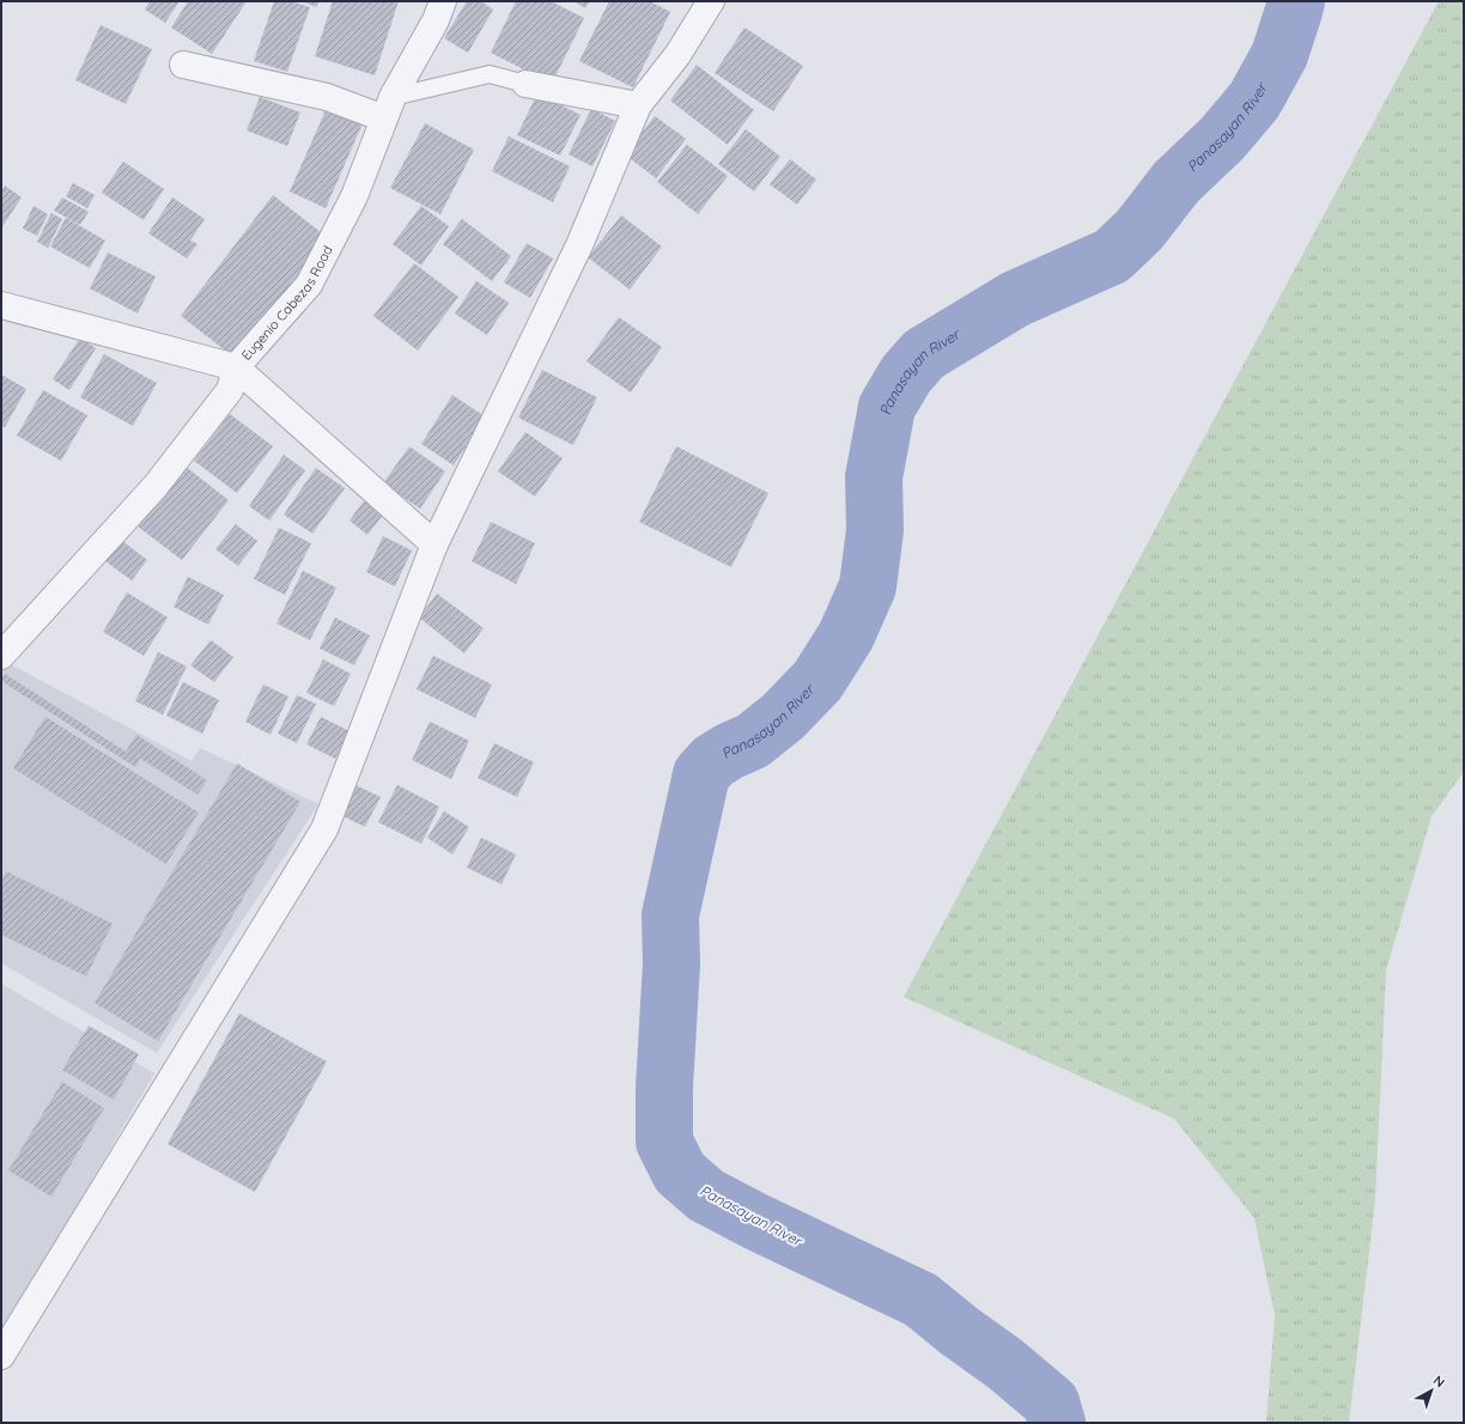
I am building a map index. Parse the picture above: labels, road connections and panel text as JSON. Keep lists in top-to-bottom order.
{
  "streets": {
    "street": ["Eugenio Cabezas Road"]
  },
  "water": ["Panasayan River"],
  "north": "top right"
}
